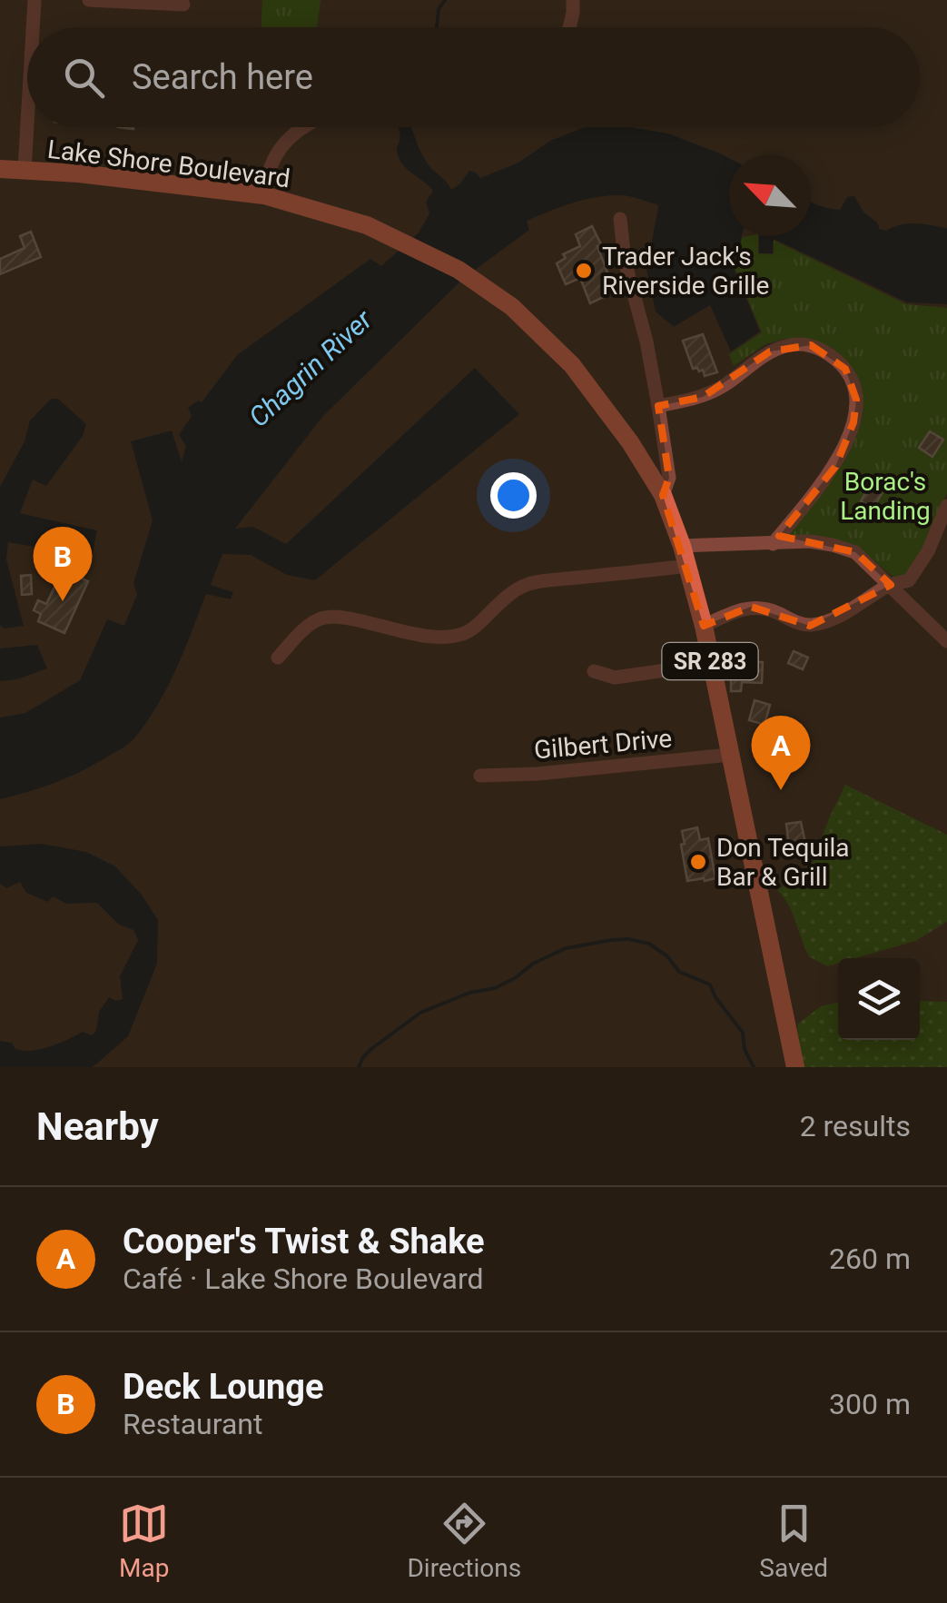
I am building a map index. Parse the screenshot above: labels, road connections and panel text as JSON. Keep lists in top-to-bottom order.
{
  "streets": {
    "main road": ["Lake Shore Boulevard", "SR 283"],
    "street": ["Gilbert Drive"]
  },
  "crossings": [
    ["Lake Shore Boulevard", "Gilbert Drive"]
  ],
  "water": ["Chagrin River"],
  "parks": ["Borac's Landing"],
  "places": ["Trader Jack's Riverside Grille", "Don Tequila Bar & Grill"],
  "north": "top left",
  "page": {
    "search": "Search here",
    "pins": ["B", "A"],
    "heading": ["Nearby", "2 results"],
    "list": [
      {
        "mark": "A",
        "name": "Cooper's Twist & Shake",
        "note": "Café · Lake Shore Boulevard",
        "value": "260 m"
      },
      {
        "mark": "B",
        "name": "Deck Lounge",
        "note": "Restaurant",
        "value": "300 m"
      }
    ],
    "nav": ["Map", "Directions", "Saved"]
  }
}
